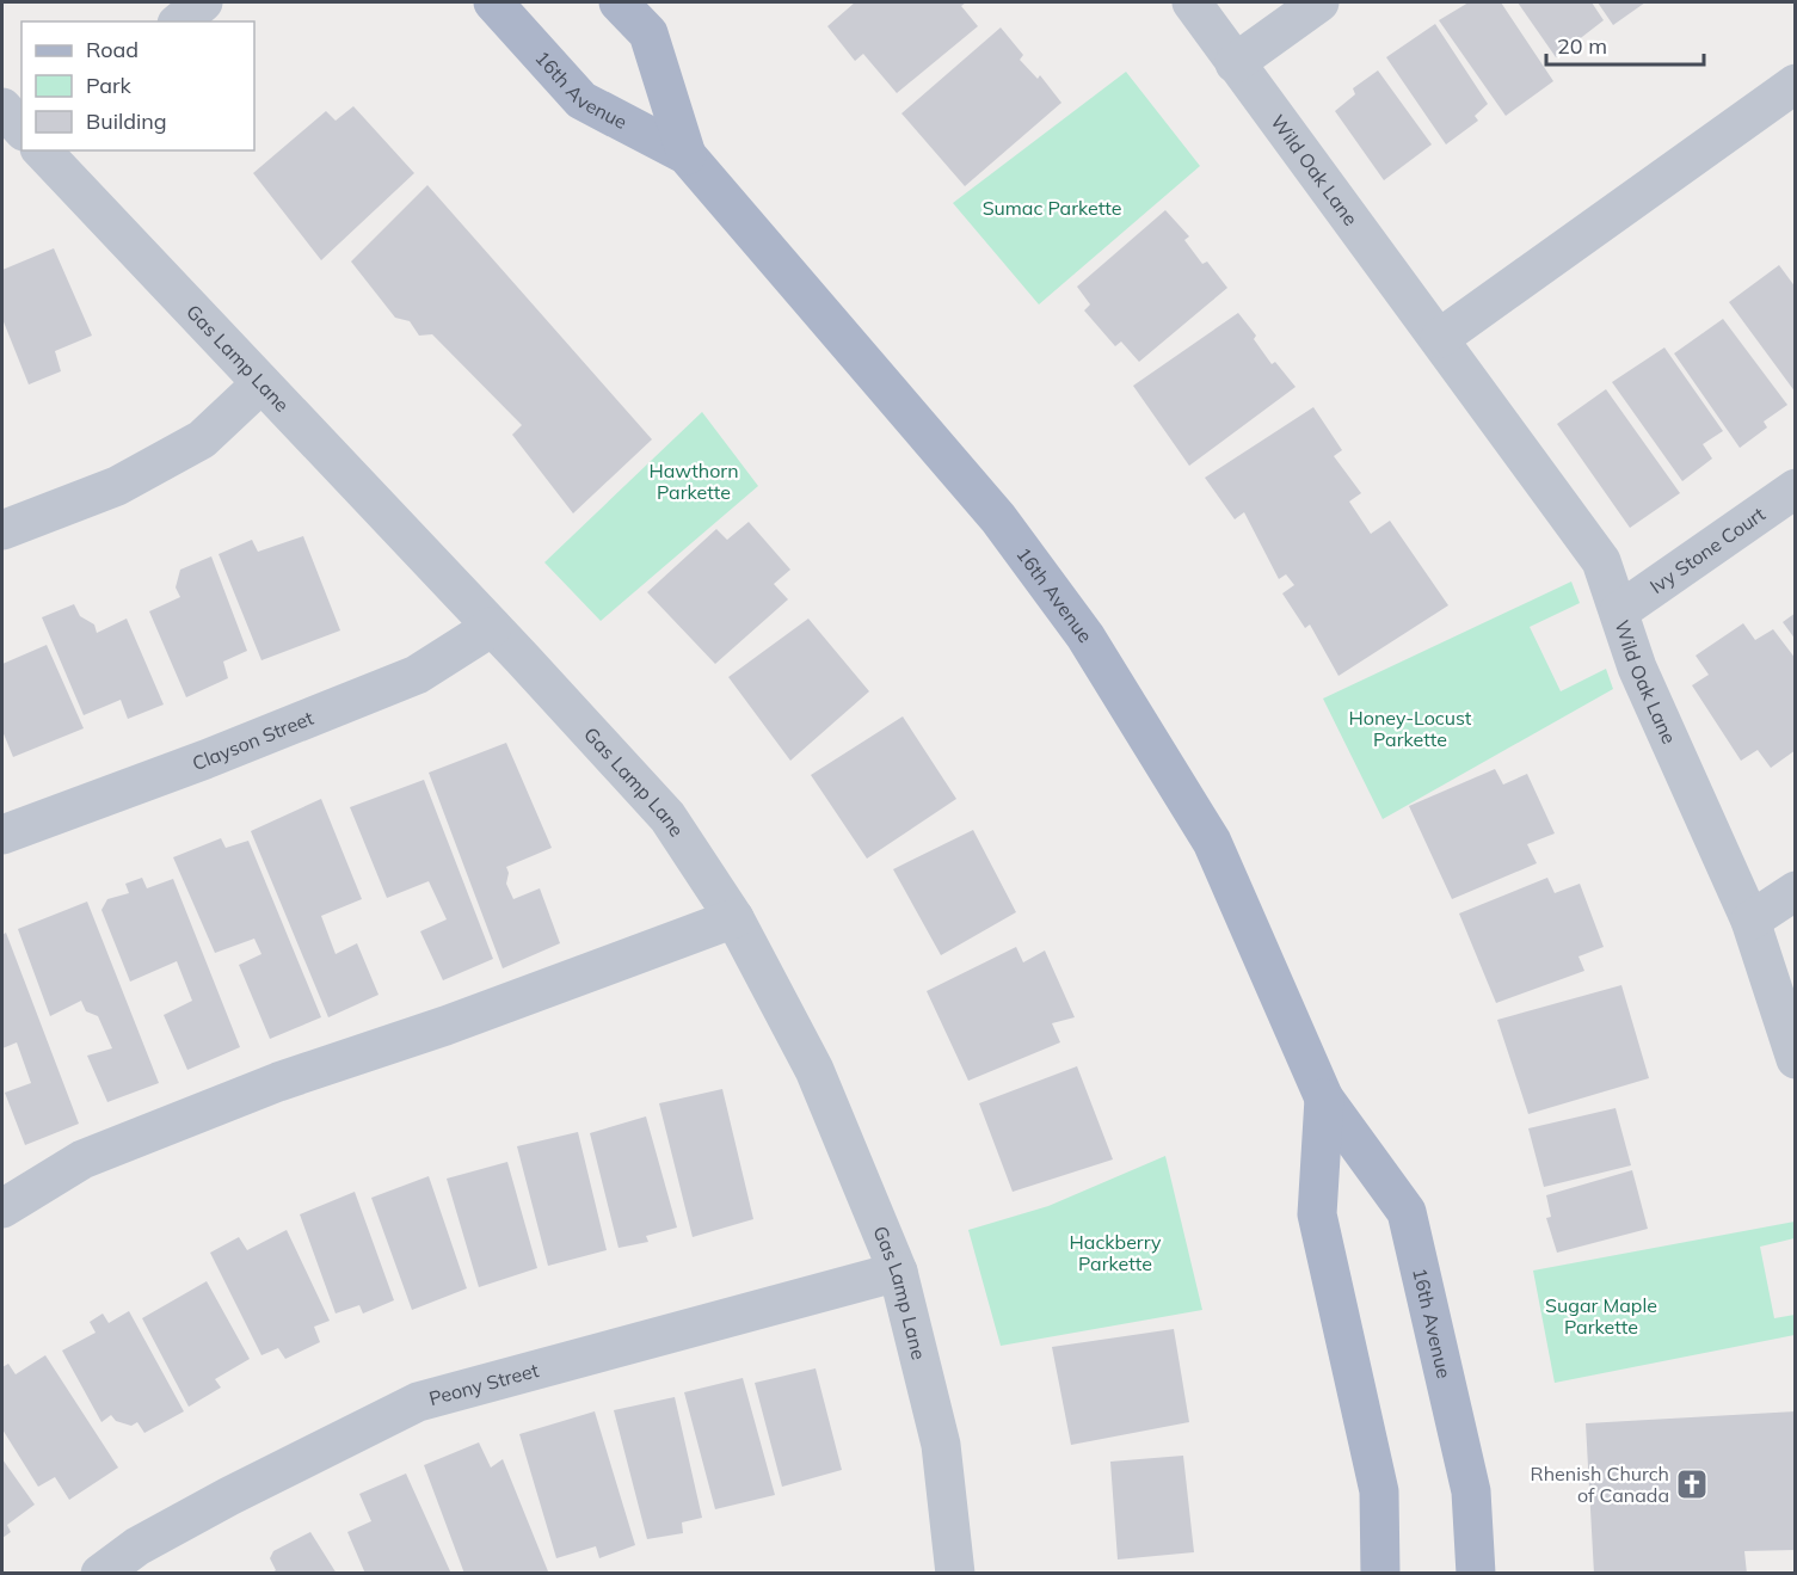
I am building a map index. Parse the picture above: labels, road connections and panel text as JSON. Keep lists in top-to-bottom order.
{
  "streets": {
    "main road": ["16th Avenue"],
    "street": [
      "Wild Oak Lane",
      "Gas Lamp Lane",
      "Ivy Stone Court",
      "Clayson Street",
      "Peony Street"
    ]
  },
  "crossings": [
    ["Wild Oak Lane", "Ivy Stone Court"],
    ["Gas Lamp Lane", "Clayson Street"],
    ["Gas Lamp Lane", "Peony Street"]
  ],
  "parks": [
    "Sumac Parkette",
    "Hawthorn Parkette",
    "Honey-Locust Parkette",
    "Hackberry Parkette",
    "Sugar Maple Parkette"
  ],
  "places": {
    "church": ["Rhenish Church of Canada"]
  },
  "legend": ["Road", "Park", "Building"],
  "scale_bar": "20 m"
}
